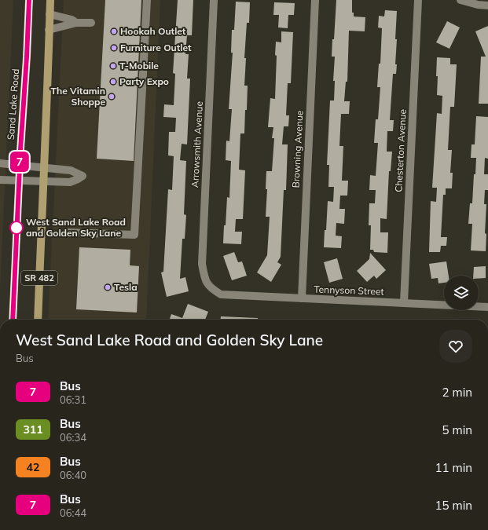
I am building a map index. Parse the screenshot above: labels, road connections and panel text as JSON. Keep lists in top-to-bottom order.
{
  "streets": {
    "main road": ["Sand Lake Road", "SR 482"],
    "street": [
      "Arrowsmith Avenue",
      "Browning Avenue",
      "Chesterton Avenue",
      "Tennyson Street"
    ]
  },
  "crossings": [
    ["Arrowsmith Avenue", "Tennyson Street"],
    ["Browning Avenue", "Tennyson Street"],
    ["Chesterton Avenue", "Tennyson Street"]
  ],
  "places": [
    "Hookah Outlet",
    "Furniture Outlet",
    "T-Mobile",
    "Party Expo",
    "The Vitamin Shoppe",
    "West Sand Lake Road and Golden Sky Lane",
    "Tesla"
  ],
  "lines": ["bus line 7"],
  "page": {
    "on_map": "7",
    "heading": ["West Sand Lake Road and Golden Sky Lane", "Bus"],
    "list": [
      {
        "mark": "7",
        "name": "Bus",
        "note": "06:31",
        "value": "2 min"
      },
      {
        "mark": "311",
        "name": "Bus",
        "note": "06:34",
        "value": "5 min"
      },
      {
        "mark": "42",
        "name": "Bus",
        "note": "06:40",
        "value": "11 min"
      },
      {
        "mark": "7",
        "name": "Bus",
        "note": "06:44",
        "value": "15 min"
      }
    ]
  }
}
